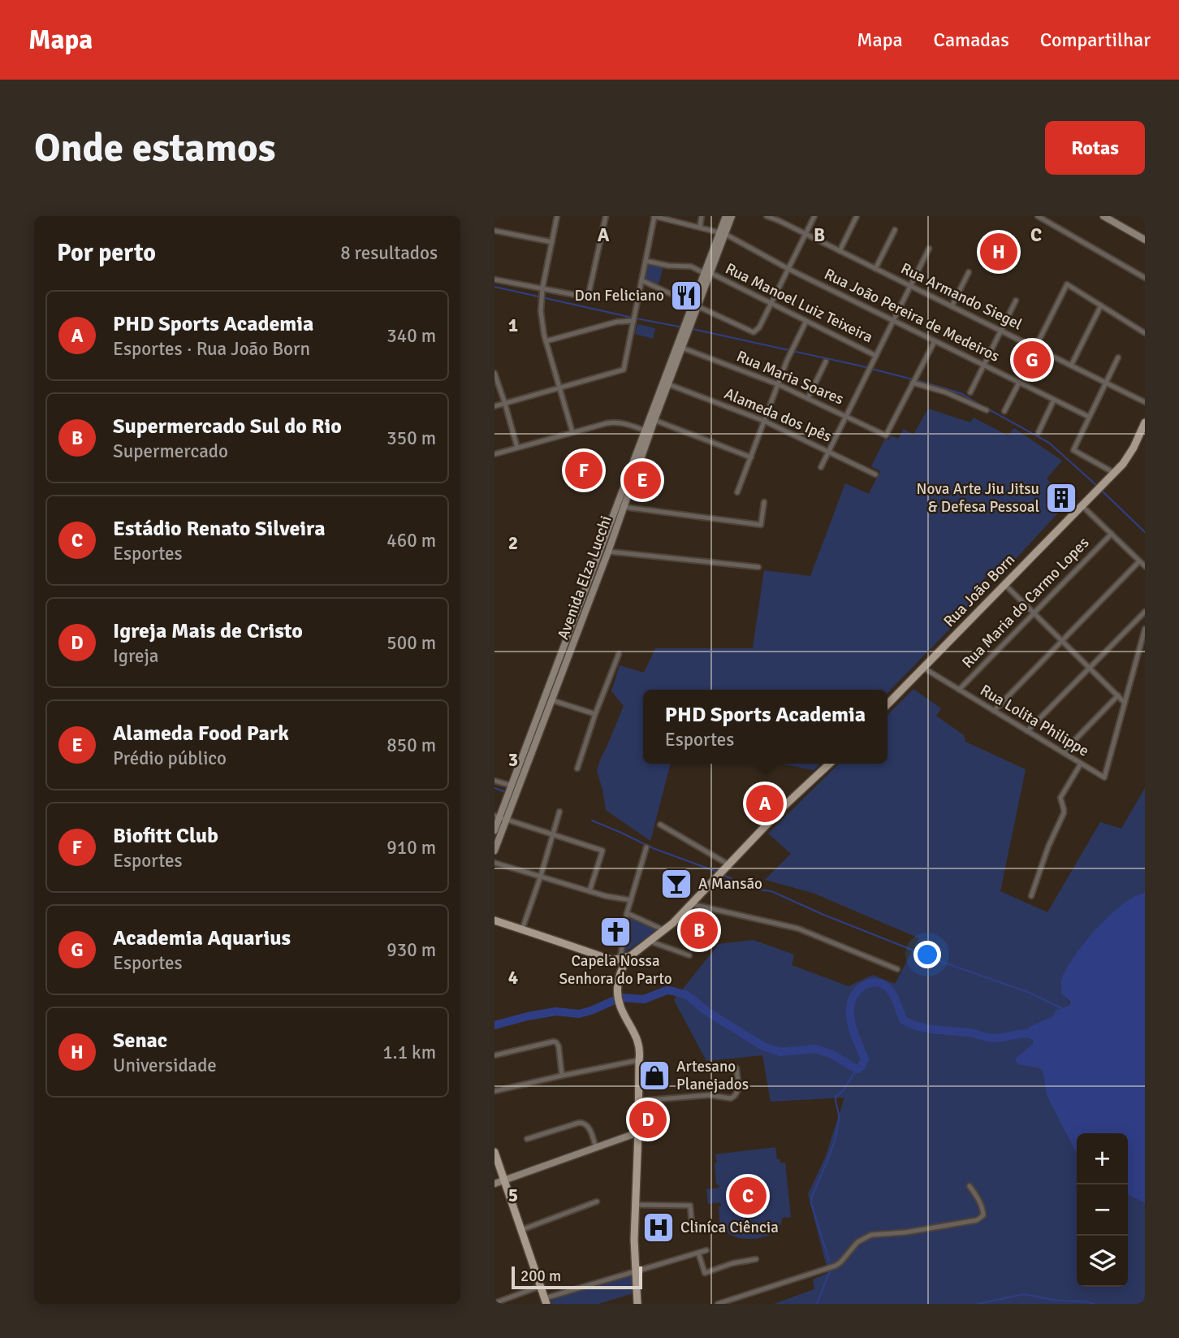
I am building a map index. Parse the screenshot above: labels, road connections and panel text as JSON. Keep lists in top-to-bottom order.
{
  "streets": {
    "main road": ["Avenida Elza Lucchi", "Rua João Born"],
    "street": [
      "Rua Armando Siegel",
      "Rua Manoel Luiz Teixeira",
      "Rua João Pereira de Medeiros",
      "Rua Maria Soares",
      "Alameda dos Ipês",
      "Rua Maria do Carmo Lopes",
      "Rua Lolita Philippe"
    ]
  },
  "crossings": [
    ["Rua Manoel Luiz Teixeira", "Avenida Elza Lucchi"],
    ["Rua João Pereira de Medeiros", "Avenida Elza Lucchi"],
    ["Rua Maria Soares", "Avenida Elza Lucchi"],
    ["Alameda dos Ipês", "Avenida Elza Lucchi"],
    ["Rua João Born", "Rua Lolita Philippe"],
    ["Rua Maria do Carmo Lopes", "Rua Lolita Philippe"]
  ],
  "places": {
    "restaurant": ["Don Feliciano"],
    "building": ["Nova Arte Jiu Jitsu & Defesa Pessoal"],
    "bar": ["A Mansão"],
    "church": ["Capela Nossa Senhora do Parto"],
    "shop": ["Artesano Planejados"],
    "hospital": ["Cliníca Ciência"]
  },
  "scale_bar": "200 m",
  "page": {
    "header": "Mapa",
    "nav": ["Mapa", "Camadas", "Compartilhar"],
    "buttons": "Rotas",
    "title": "Onde estamos",
    "heading": ["Por perto", "8 resultados"],
    "pins": [
      "H",
      "G",
      "F",
      "E",
      "A",
      "B",
      "D",
      "C"
    ],
    "list": [
      {
        "mark": "A",
        "name": "PHD Sports Academia",
        "note": "Esportes · Rua João Born",
        "value": "340 m"
      },
      {
        "mark": "B",
        "name": "Supermercado Sul do Rio",
        "note": "Supermercado",
        "value": "350 m"
      },
      {
        "mark": "C",
        "name": "Estádio Renato Silveira",
        "note": "Esportes",
        "value": "460 m"
      },
      {
        "mark": "D",
        "name": "Igreja Mais de Cristo",
        "note": "Igreja",
        "value": "500 m"
      },
      {
        "mark": "E",
        "name": "Alameda Food Park",
        "note": "Prédio público",
        "value": "850 m"
      },
      {
        "mark": "F",
        "name": "Biofitt Club",
        "note": "Esportes",
        "value": "910 m"
      },
      {
        "mark": "G",
        "name": "Academia Aquarius",
        "note": "Esportes",
        "value": "930 m"
      },
      {
        "mark": "H",
        "name": "Senac",
        "note": "Universidade",
        "value": "1.1 km"
      }
    ],
    "popup": ["PHD Sports Academia", "Esportes"],
    "map_buttons": ["+", "−"],
    "scale": "200 m"
  },
  "grid": {
    "columns": ["A", "B", "C"],
    "rows": [
      "1",
      "2",
      "3",
      "4",
      "5"
    ]
  }
}
